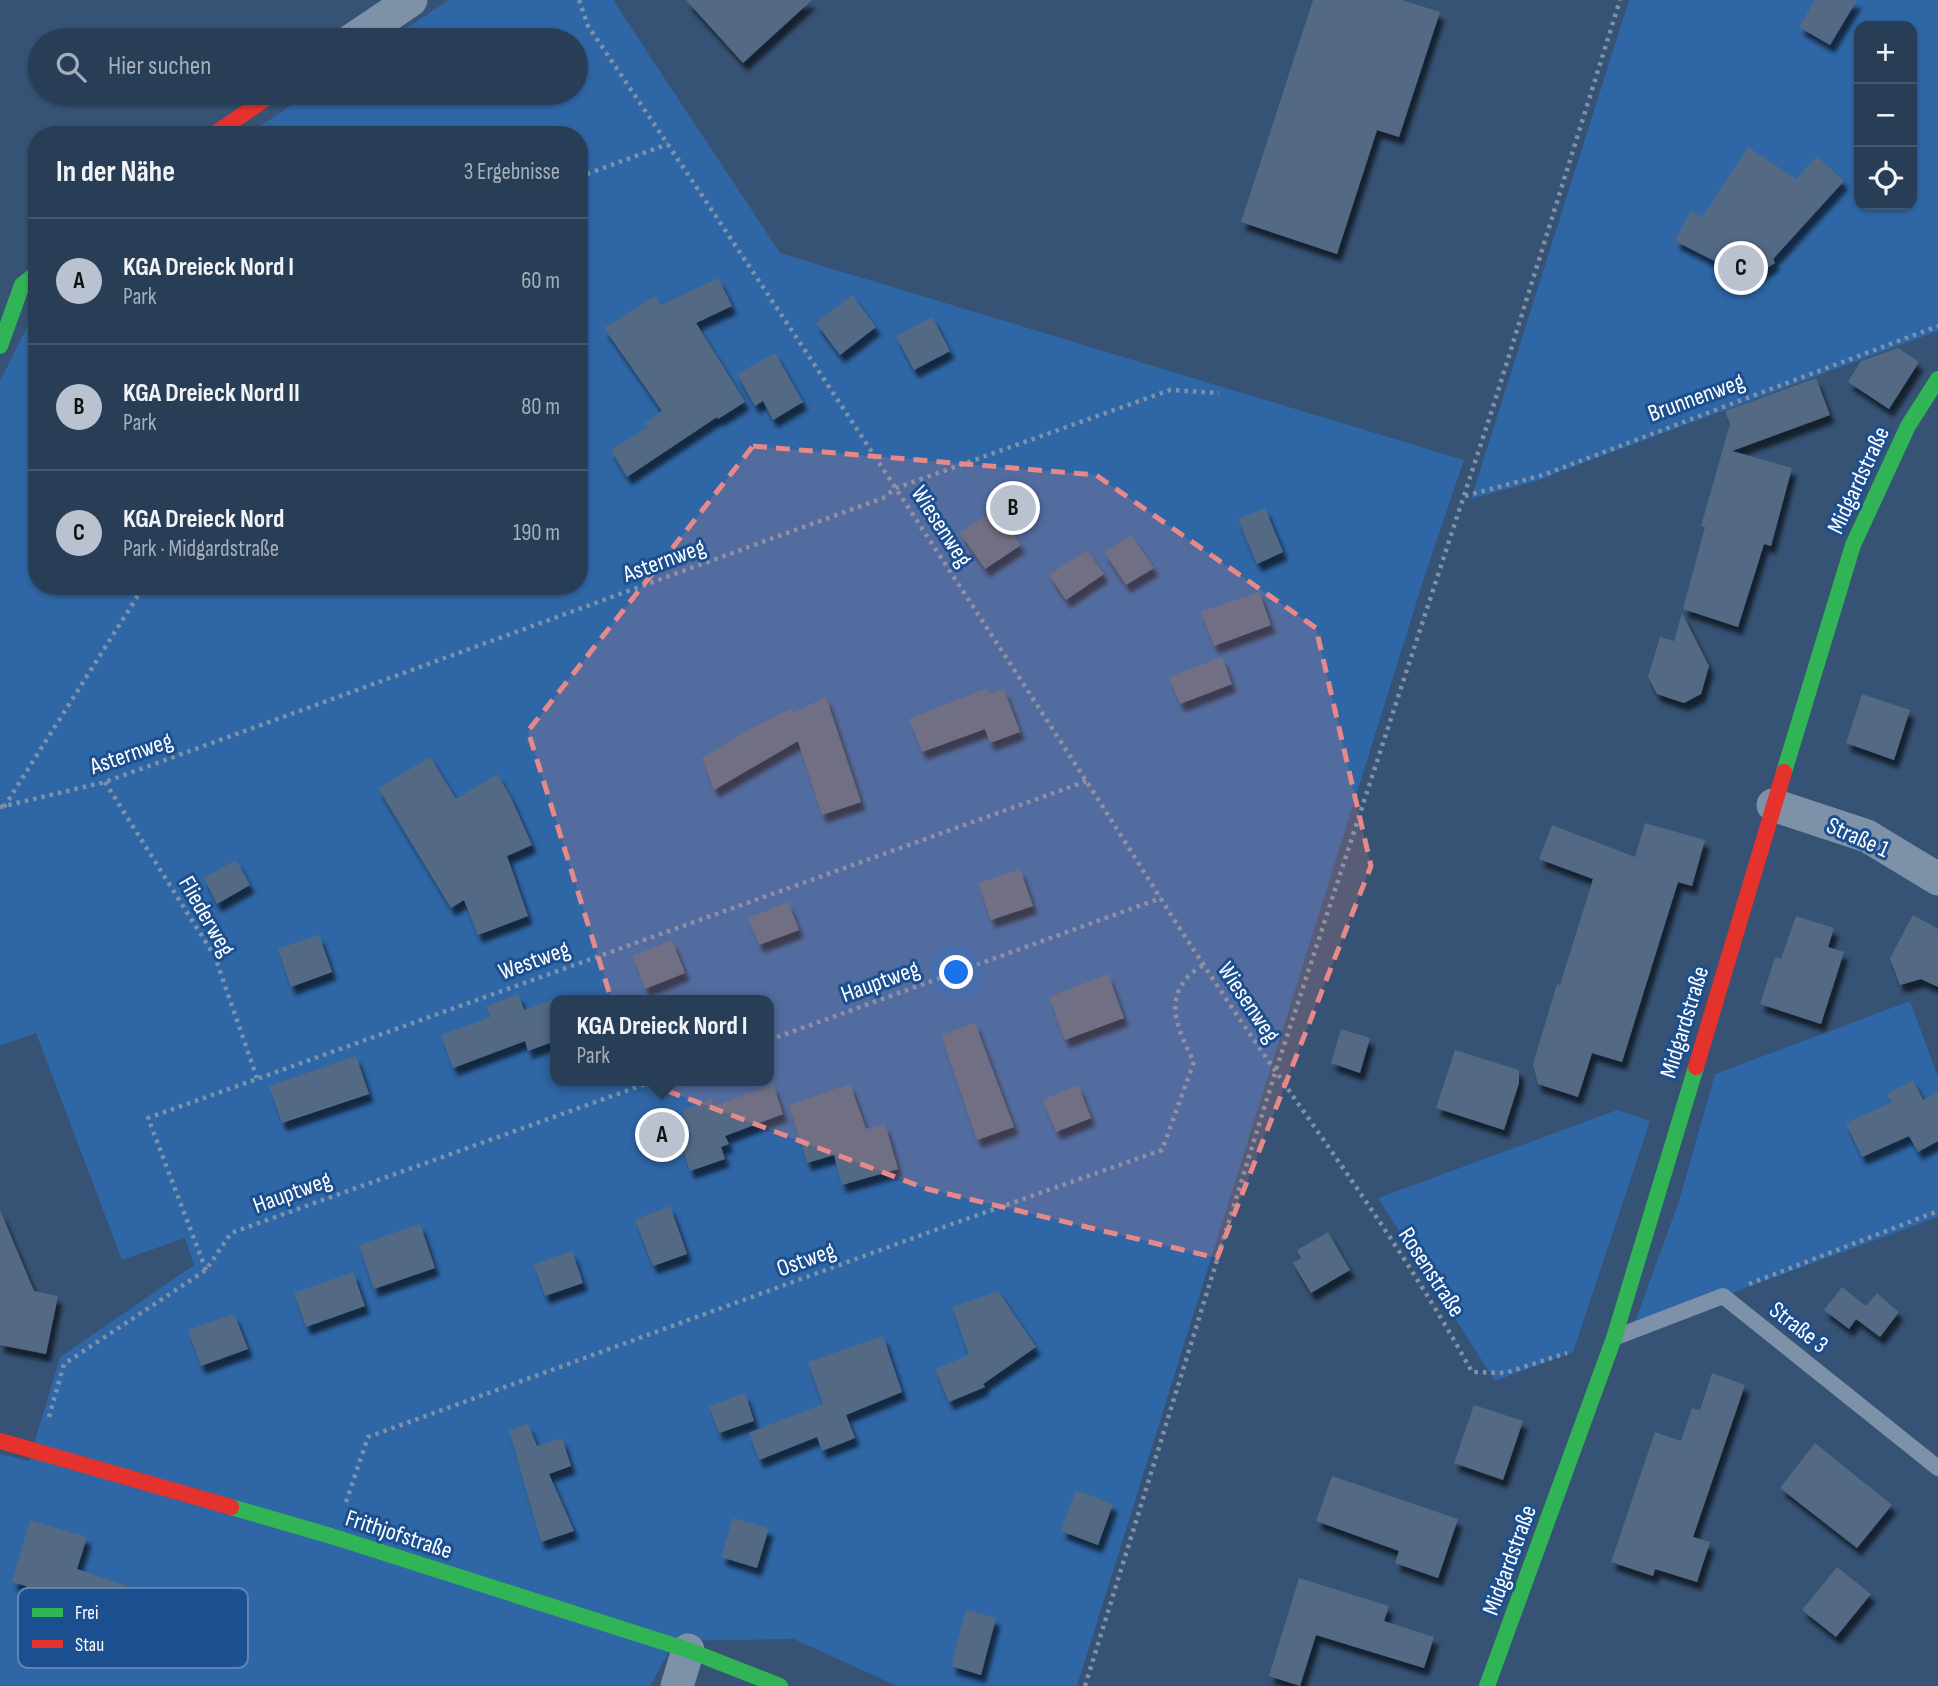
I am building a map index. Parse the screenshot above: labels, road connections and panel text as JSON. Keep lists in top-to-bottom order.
{
  "streets": {
    "street": ["Midgardstraße", "Straße 1", "Frithjofstraße"],
    "lane": ["Straße 3"],
    "path": [
      "Brunnenweg",
      "Wiesenweg",
      "Asternweg",
      "Fliederweg",
      "Westweg",
      "Hauptweg",
      "Ostweg",
      "Rosenstraße"
    ]
  },
  "crossings": [
    ["Midgardstraße", "Straße 1"],
    ["Midgardstraße", "Rosenstraße"],
    ["Wiesenweg", "Asternweg"],
    ["Wiesenweg", "Westweg"],
    ["Wiesenweg", "Hauptweg"],
    ["Wiesenweg", "Ostweg"],
    ["Wiesenweg", "Rosenstraße"],
    ["Asternweg", "Fliederweg"],
    ["Fliederweg", "Westweg"],
    ["Westweg", "Hauptweg"],
    ["Hauptweg", "Frithjofstraße"],
    ["Ostweg", "Frithjofstraße"]
  ],
  "legend": ["Frei", "Stau"],
  "page": {
    "map_buttons": ["+", "−"],
    "search": "Hier suchen",
    "heading": ["In der Nähe", "3 Ergebnisse"],
    "list": [
      {
        "mark": "A",
        "name": "KGA Dreieck Nord I",
        "note": "Park",
        "value": "60 m"
      },
      {
        "mark": "B",
        "name": "KGA Dreieck Nord II",
        "note": "Park",
        "value": "80 m"
      },
      {
        "mark": "C",
        "name": "KGA Dreieck Nord",
        "note": "Park · Midgardstraße",
        "value": "190 m"
      }
    ],
    "pins": ["C", "B", "A"],
    "popup": ["KGA Dreieck Nord I", "Park"]
  }
}
